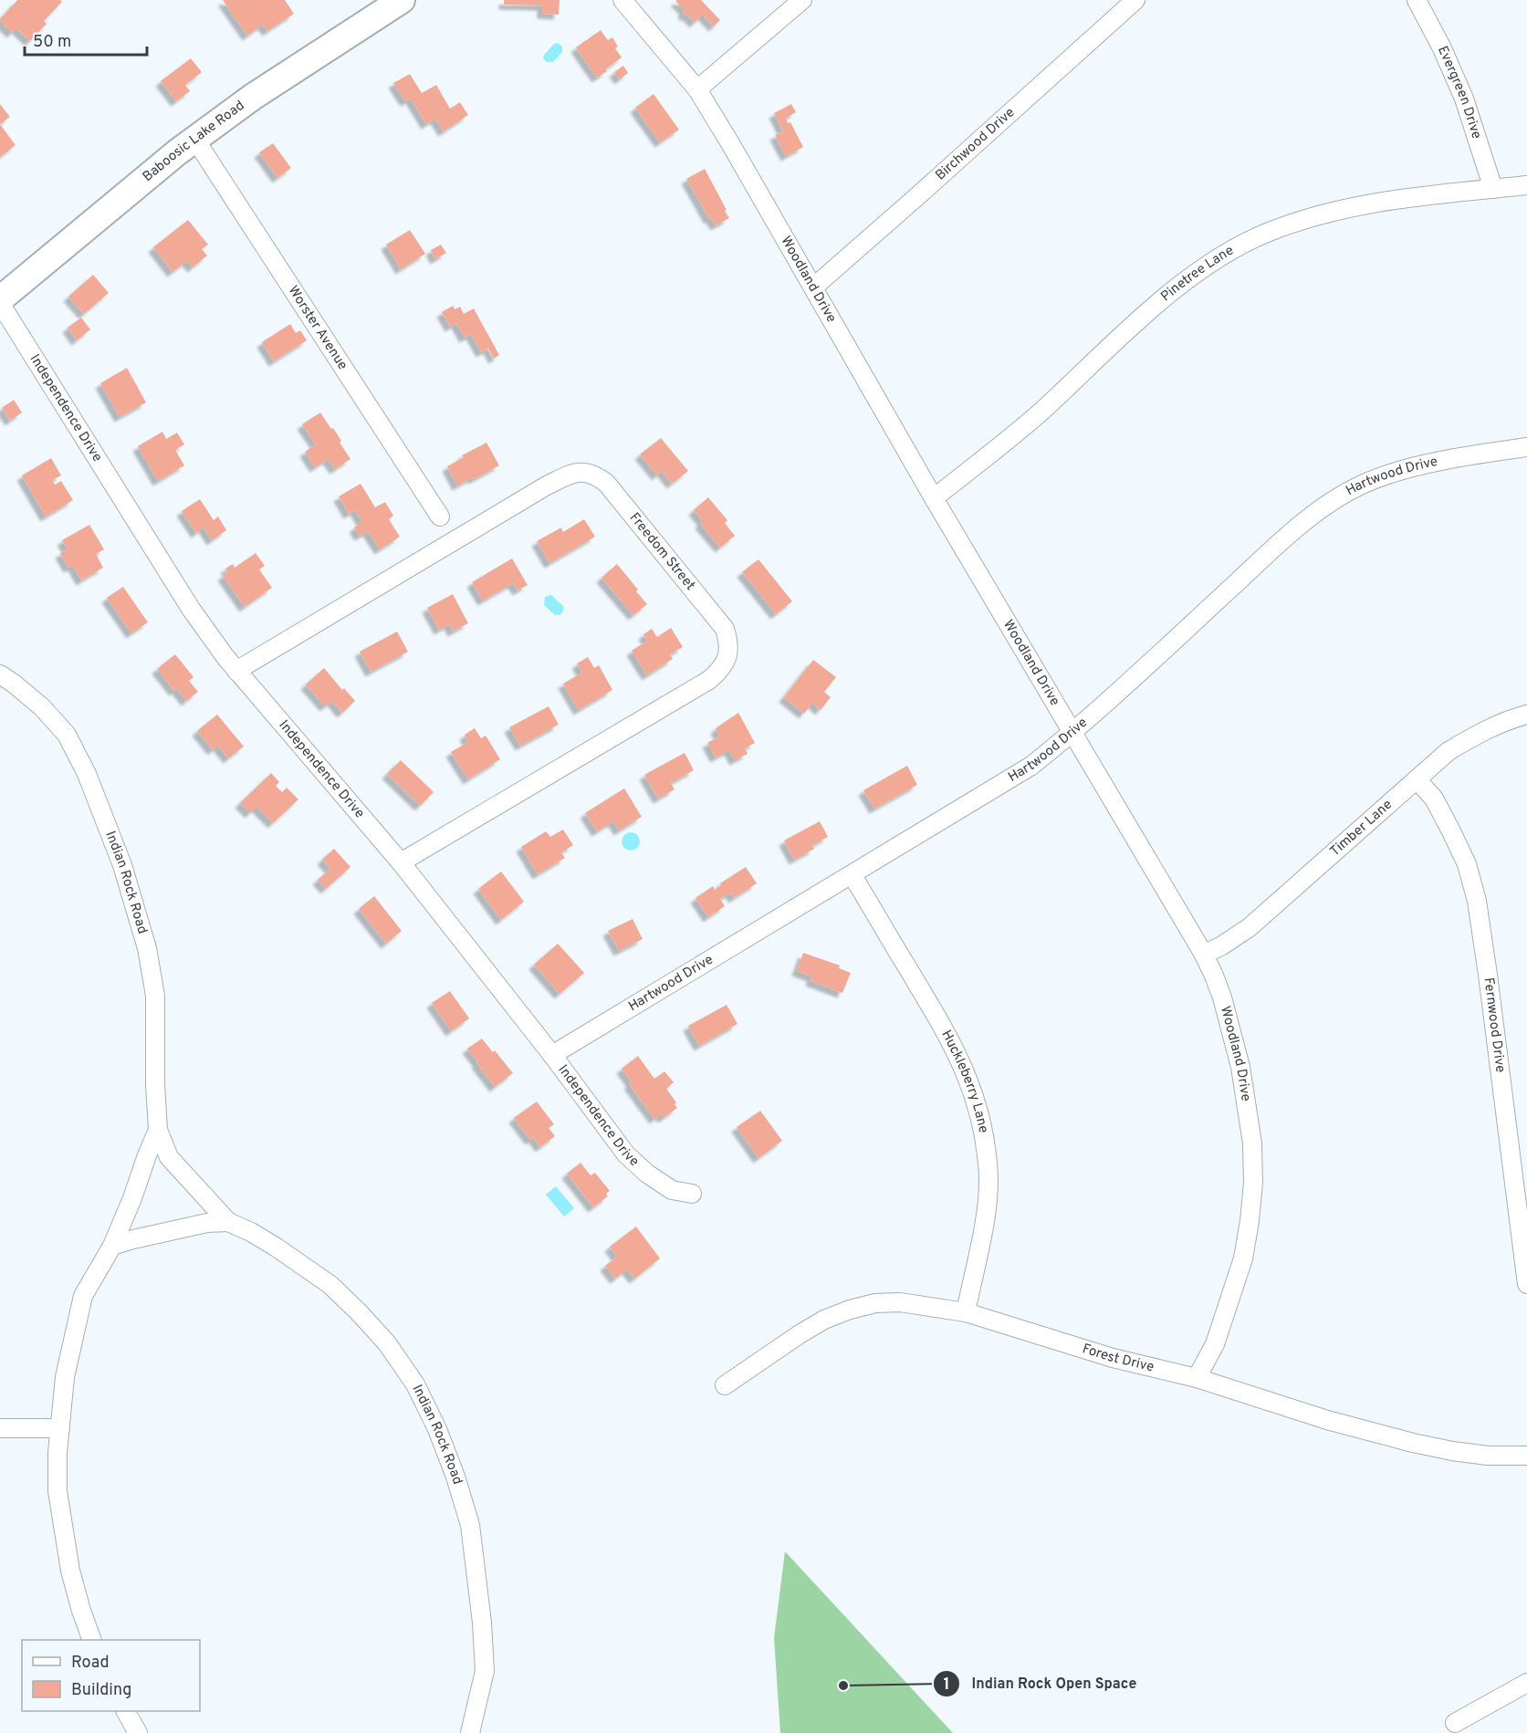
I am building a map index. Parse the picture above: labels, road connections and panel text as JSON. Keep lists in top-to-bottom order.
{
  "streets": {
    "street": [
      "Evergreen Drive",
      "Baboosic Lake Road",
      "Birchwood Drive",
      "Pinetree Lane",
      "Woodland Drive",
      "Worster Avenue",
      "Independence Drive",
      "Hartwood Drive",
      "Freedom Street",
      "Timber Lane",
      "Indian Rock Road",
      "Fernwood Drive",
      "Huckleberry Lane",
      "Forest Drive"
    ]
  },
  "crossings": [
    ["Evergreen Drive", "Pinetree Lane"],
    ["Baboosic Lake Road", "Worster Avenue"],
    ["Baboosic Lake Road", "Independence Drive"],
    ["Birchwood Drive", "Woodland Drive"],
    ["Pinetree Lane", "Woodland Drive"],
    ["Woodland Drive", "Hartwood Drive"],
    ["Woodland Drive", "Timber Lane"],
    ["Woodland Drive", "Forest Drive"],
    ["Independence Drive", "Hartwood Drive"],
    ["Independence Drive", "Freedom Street"],
    ["Hartwood Drive", "Huckleberry Lane"],
    ["Timber Lane", "Fernwood Drive"],
    ["Huckleberry Lane", "Forest Drive"]
  ],
  "places": ["Indian Rock Open Space"],
  "legend": ["Road", "Building"],
  "scale_bar": "50 m"
}
